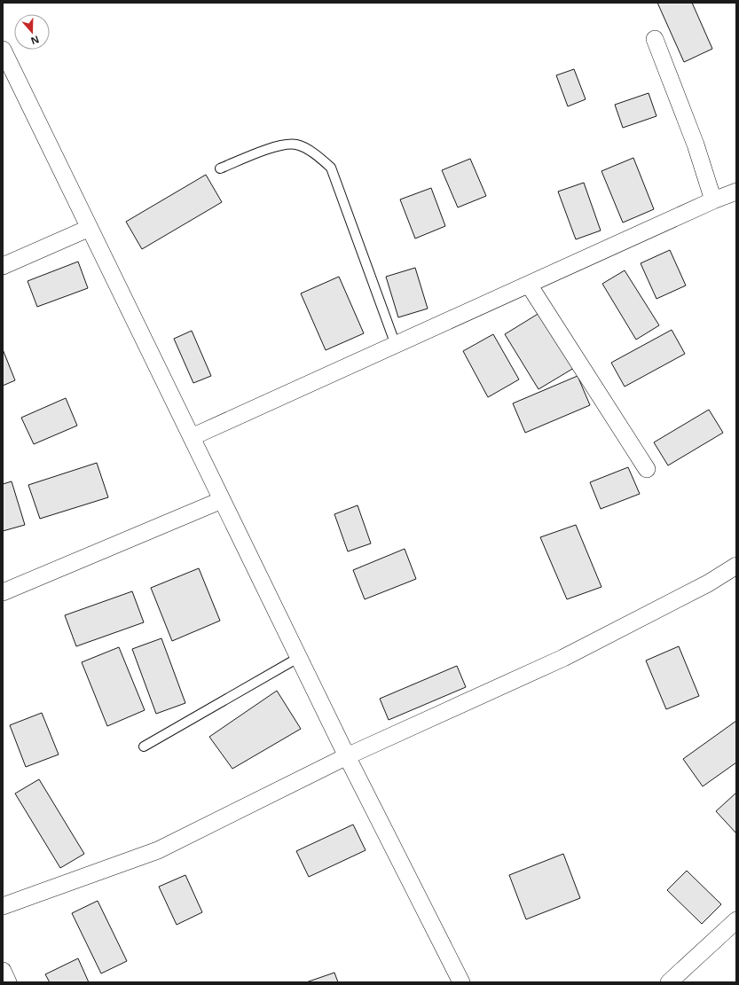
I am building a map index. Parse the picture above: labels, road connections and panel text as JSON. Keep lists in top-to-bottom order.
{
  "north": "bottom"
}
